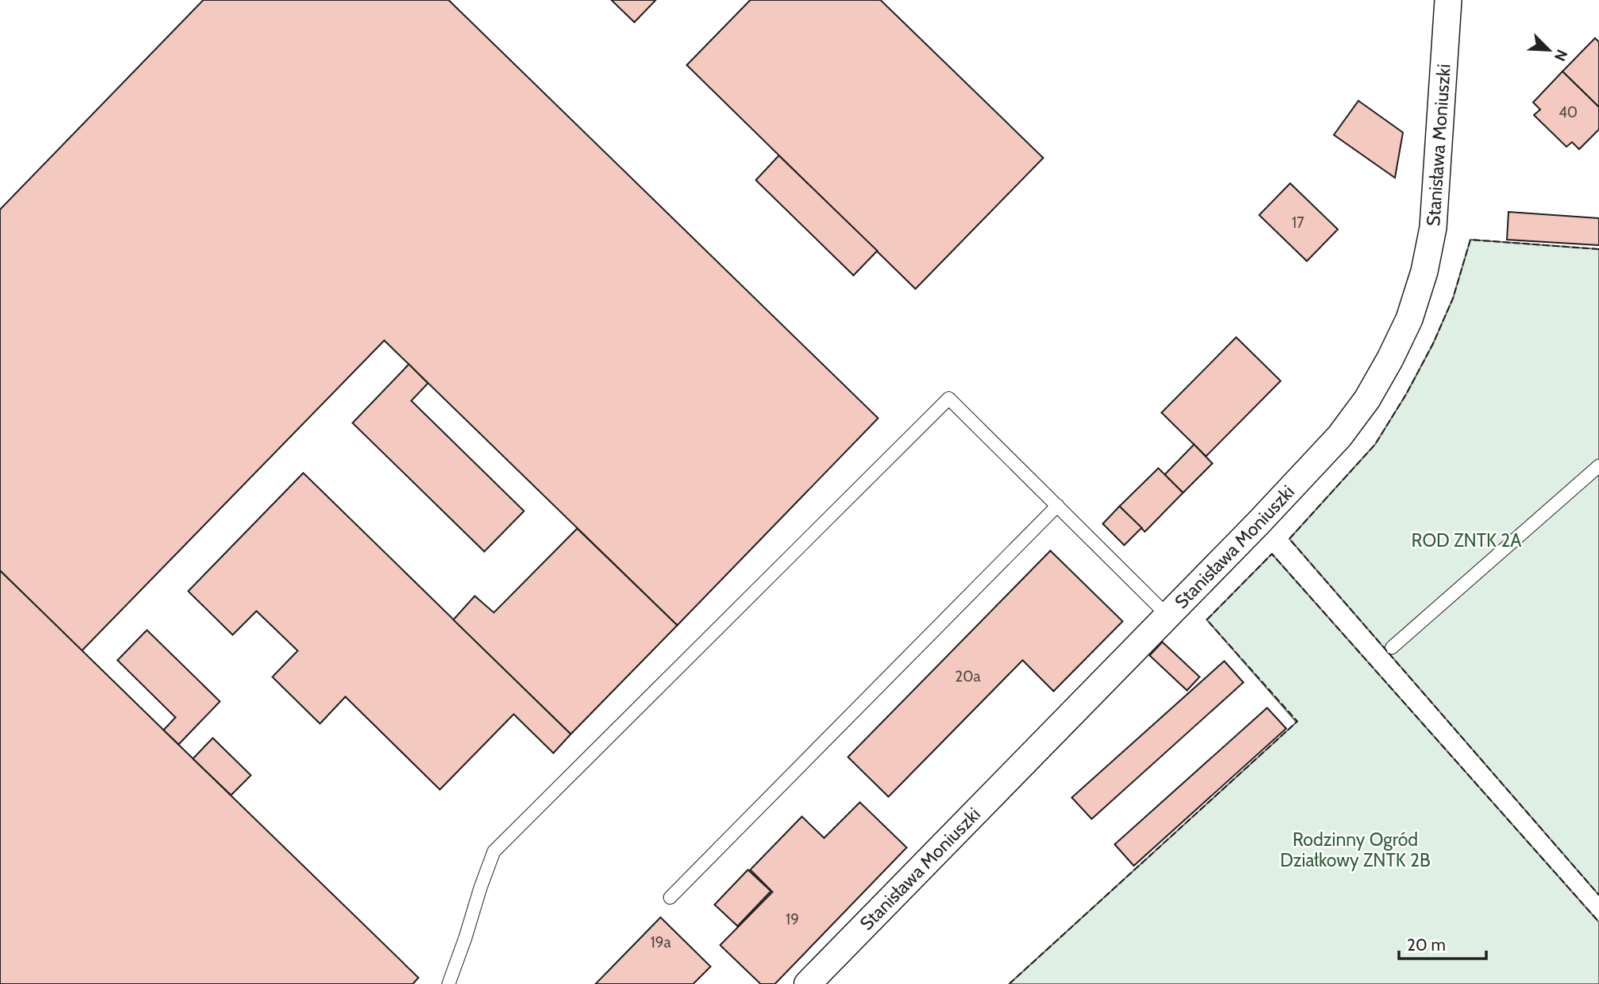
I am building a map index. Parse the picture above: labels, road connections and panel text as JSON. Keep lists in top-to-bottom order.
{
  "streets": {
    "street": ["Stanisława Moniuszki"]
  },
  "parks": ["ROD ZNTK 2A", "Rodzinny Ogród Działkowy ZNTK 2B"],
  "house_numbers": [
    "40",
    "17",
    "20a",
    "19",
    "19a"
  ],
  "scale_bar": "20 m",
  "north": "bottom right"
}
